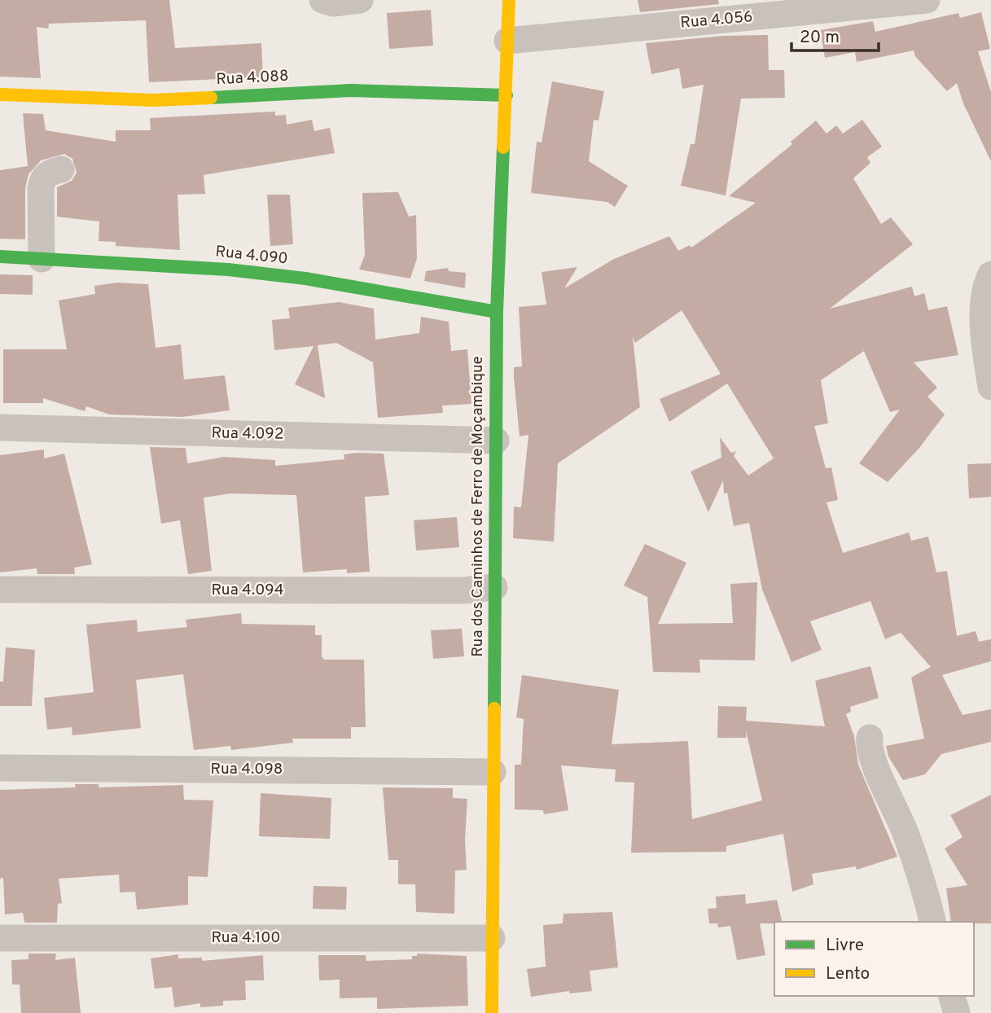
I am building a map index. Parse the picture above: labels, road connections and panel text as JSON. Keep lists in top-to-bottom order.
{
  "streets": {
    "street": [
      "Rua 4.056",
      "Rua 4.088",
      "Rua 4.090",
      "Rua 4.092",
      "Rua dos Caminhos de Ferro de Moçambique",
      "Rua 4.094",
      "Rua 4.098",
      "Rua 4.100"
    ]
  },
  "crossings": [
    ["Rua 4.056", "Rua dos Caminhos de Ferro de Moçambique"],
    ["Rua 4.088", "Rua dos Caminhos de Ferro de Moçambique"],
    ["Rua 4.090", "Rua dos Caminhos de Ferro de Moçambique"],
    ["Rua 4.092", "Rua dos Caminhos de Ferro de Moçambique"],
    ["Rua dos Caminhos de Ferro de Moçambique", "Rua 4.094"],
    ["Rua dos Caminhos de Ferro de Moçambique", "Rua 4.098"],
    ["Rua dos Caminhos de Ferro de Moçambique", "Rua 4.100"]
  ],
  "legend": ["Livre", "Lento"],
  "scale_bar": "20 m"
}
